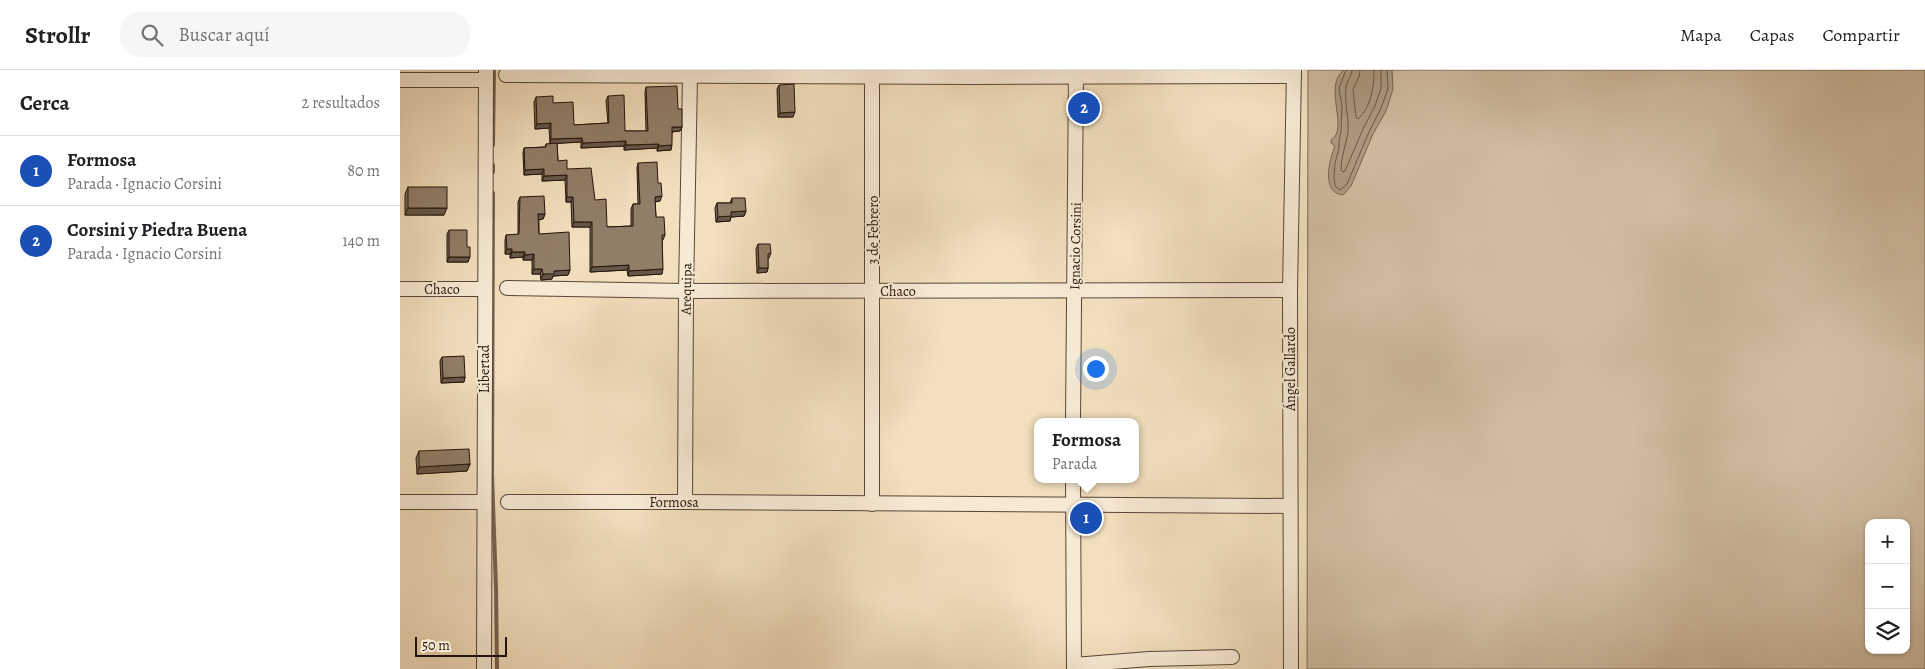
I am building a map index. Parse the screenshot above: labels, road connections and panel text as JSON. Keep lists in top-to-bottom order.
{
  "streets": {
    "street": [
      "3 de Febrero",
      "Ignacio Corsini",
      "Chaco",
      "Arequipa",
      "Libertad",
      "Ángel Gallardo",
      "Formosa"
    ]
  },
  "crossings": [
    ["3 de Febrero", "Chaco"],
    ["3 de Febrero", "Formosa"],
    ["Ignacio Corsini", "Chaco"],
    ["Chaco", "Arequipa"],
    ["Chaco", "Libertad"],
    ["Chaco", "Ángel Gallardo"],
    ["Arequipa", "Formosa"],
    ["Ángel Gallardo", "Formosa"]
  ],
  "scale_bar": "50 m",
  "page": {
    "header": "Strollr",
    "search": "Buscar aquí",
    "nav": ["Mapa", "Capas", "Compartir"],
    "heading": ["Cerca", "2 resultados"],
    "pins": ["2", "1"],
    "list": [
      {
        "mark": "1",
        "name": "Formosa",
        "note": "Parada · Ignacio Corsini",
        "value": "80 m"
      },
      {
        "mark": "2",
        "name": "Corsini y Piedra Buena",
        "note": "Parada · Ignacio Corsini",
        "value": "140 m"
      }
    ],
    "popup": ["Formosa", "Parada"],
    "map_buttons": ["+", "−"],
    "scale": "50 m"
  }
}
